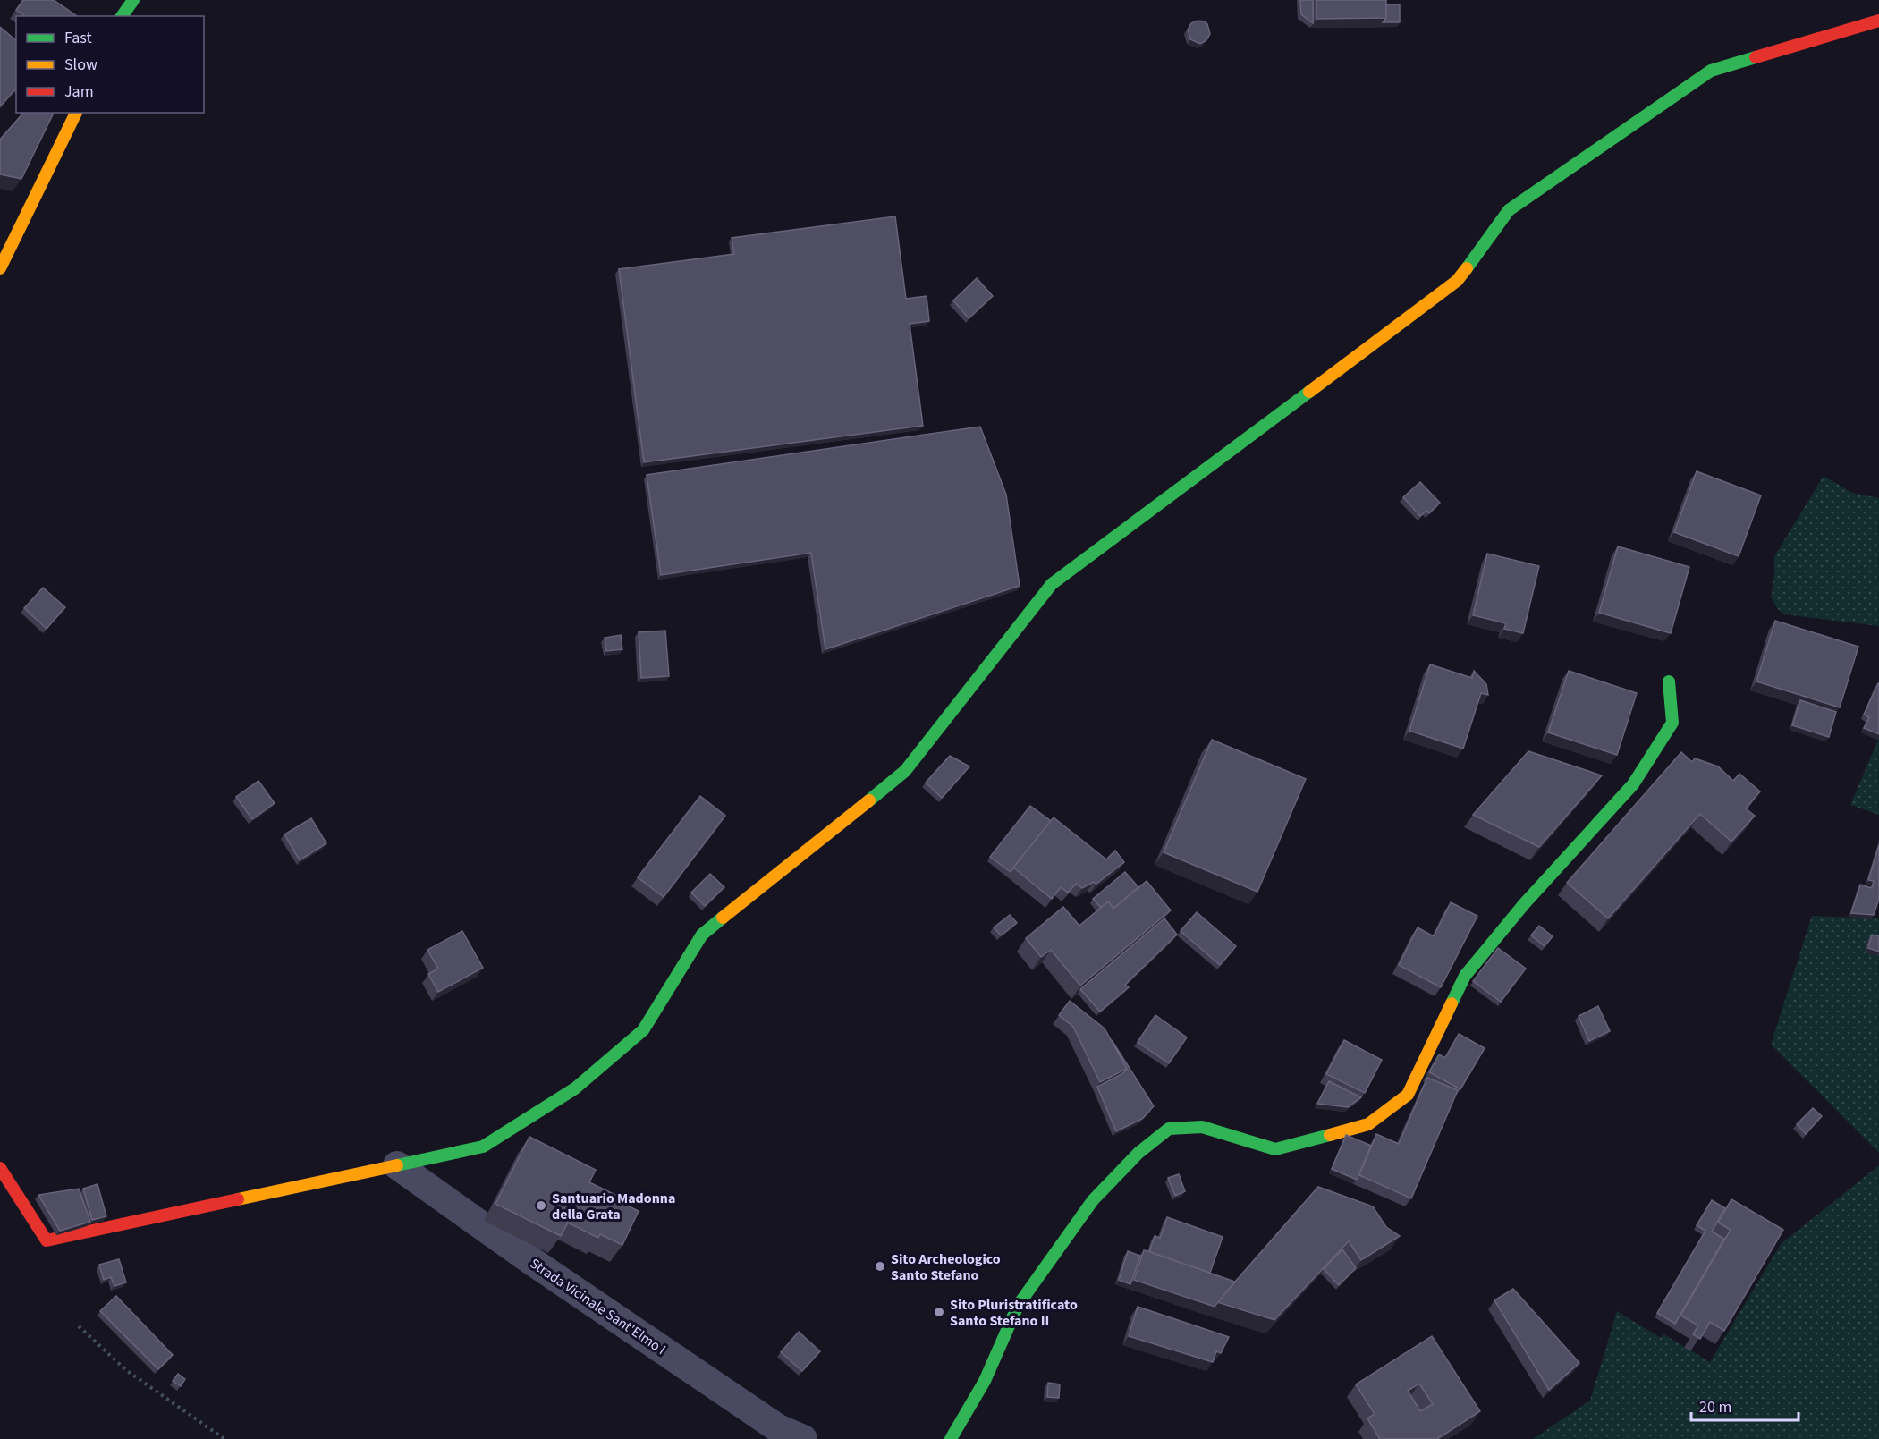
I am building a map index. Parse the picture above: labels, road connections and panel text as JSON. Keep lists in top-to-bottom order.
{
  "streets": {
    "street": ["Strada Vicinale Sant'Elmo I"]
  },
  "places": ["Santuario Madonna della Grata", "Sito Archeologico Santo Stefano", "Sito Pluristratificato Santo Stefano II"],
  "legend": ["Fast", "Slow", "Jam"],
  "scale_bar": "20 m"
}
